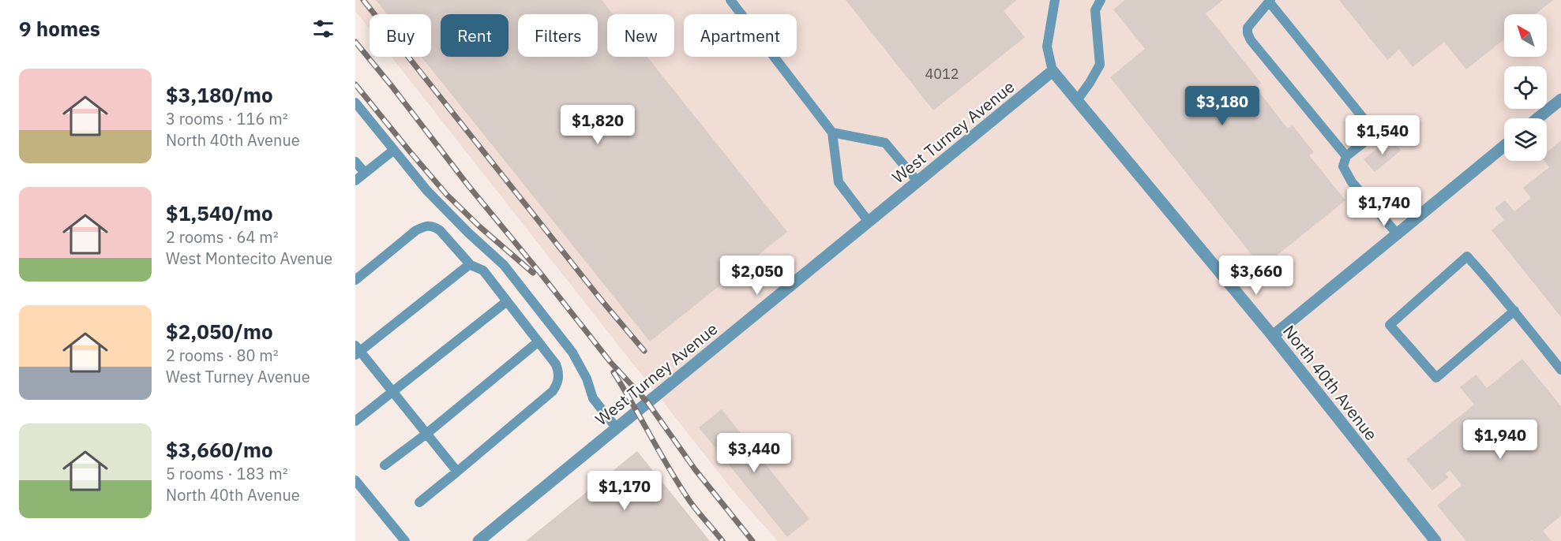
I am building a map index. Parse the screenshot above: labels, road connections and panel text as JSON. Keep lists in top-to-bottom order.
{
  "streets": {
    "street": ["West Turney Avenue", "North 40th Avenue"]
  },
  "crossings": [
    ["West Turney Avenue", "North 40th Avenue"]
  ],
  "house_numbers": ["4012"],
  "north": "top left",
  "page": {
    "heading": "9 homes",
    "chip": [
      "Buy",
      "Rent",
      "Filters",
      "New",
      "Apartment"
    ],
    "list": [
      {
        "name": "$3,180/mo",
        "note": "3 rooms · 116 m² · North 40th Avenue"
      },
      {
        "name": "$1,540/mo",
        "note": "2 rooms · 64 m² · West Montecito Avenue"
      },
      {
        "name": "$2,050/mo",
        "note": "2 rooms · 80 m² · West Turney Avenue"
      },
      {
        "name": "$3,660/mo",
        "note": "5 rooms · 183 m² · North 40th Avenue"
      }
    ],
    "price": [
      "$3,180",
      "$1,820",
      "$1,540",
      "$1,740",
      "$2,050",
      "$3,660",
      "$1,940",
      "$3,440",
      "$1,170"
    ]
  }
}
